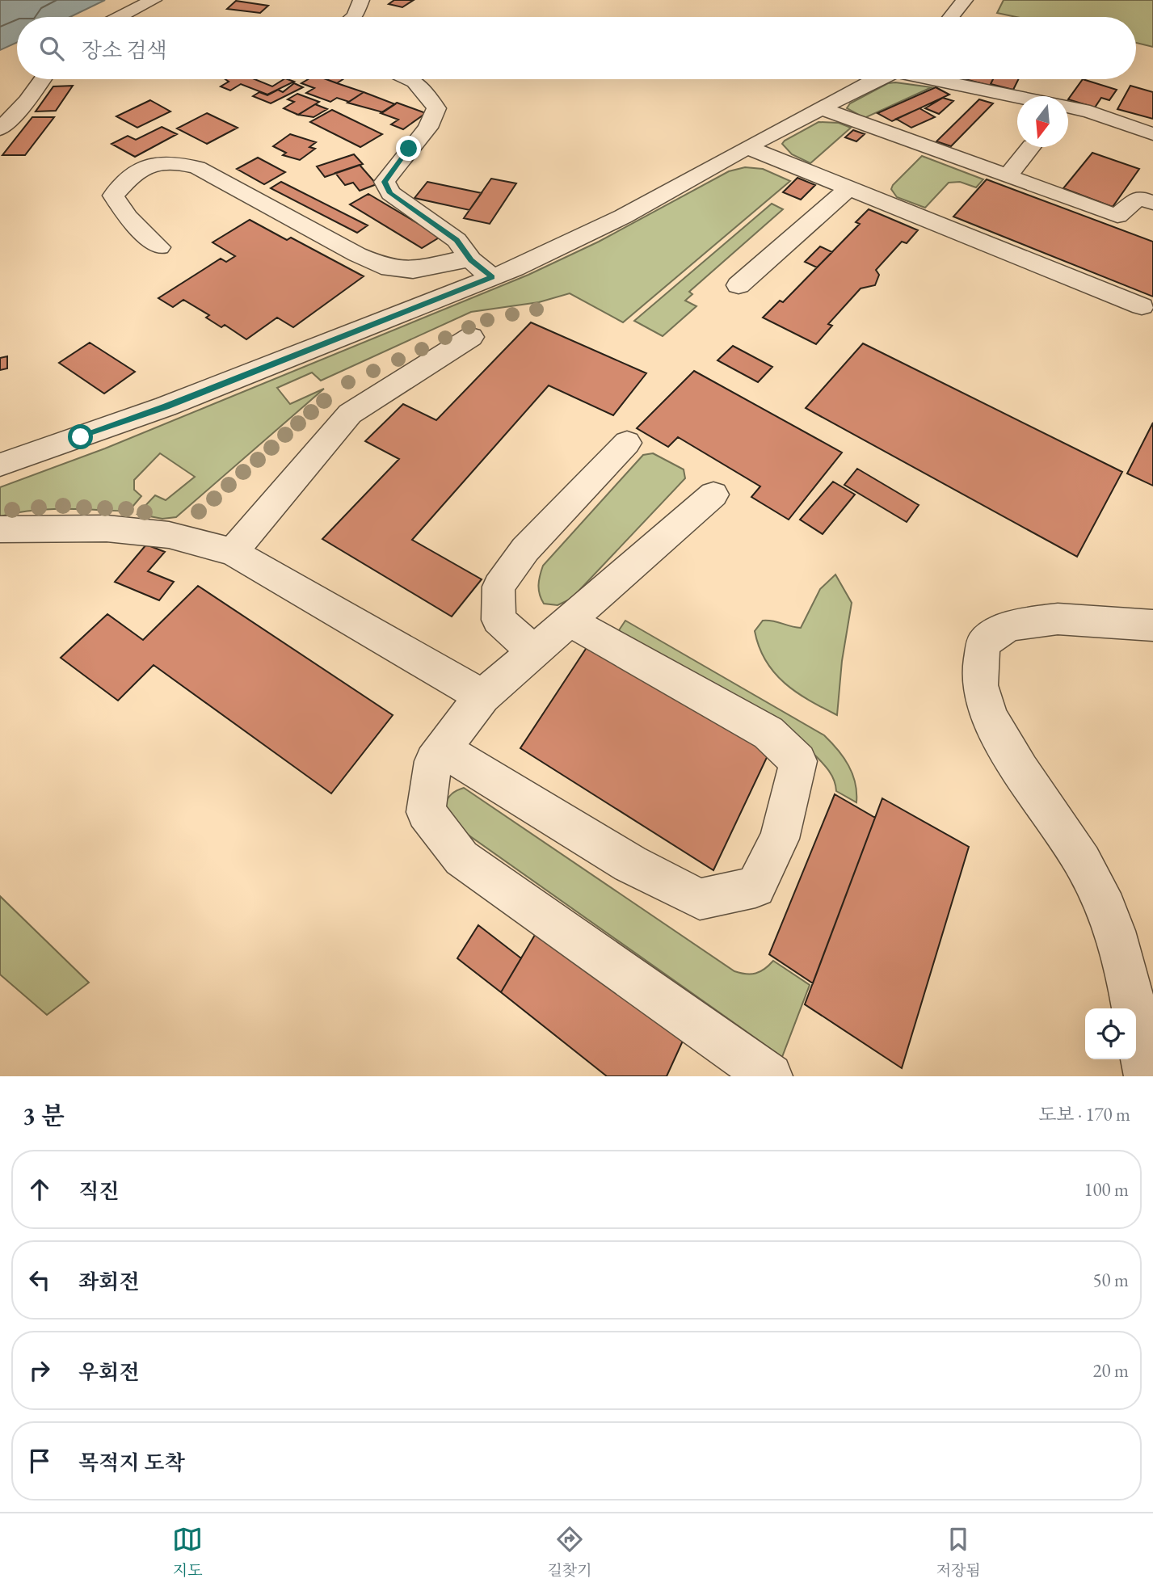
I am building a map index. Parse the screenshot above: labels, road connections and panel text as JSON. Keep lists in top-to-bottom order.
{
  "north": "bottom",
  "page": {
    "search": "장소 검색",
    "heading": ["3 분", "도보 · 170 m"],
    "list": [
      ["직진", "100 m"],
      ["좌회전", "50 m"],
      ["우회전", "20 m"],
      "목적지 도착"
    ],
    "nav": ["지도", "길찾기", "저장됨"]
  }
}
